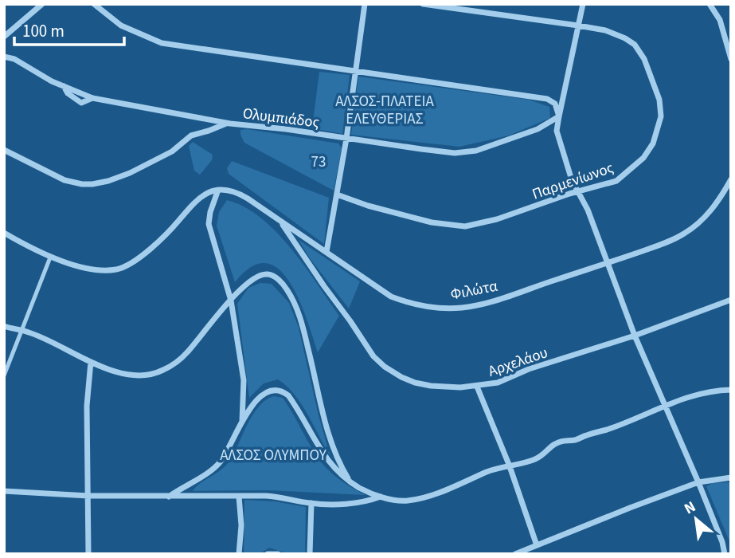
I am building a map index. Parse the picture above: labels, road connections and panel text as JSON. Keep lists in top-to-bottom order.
{
  "streets": {
    "street": [
      "Ολυμπιάδος",
      "Παρμενίωνος",
      "Φιλώτα",
      "Αρχελάου"
    ]
  },
  "crossings": [
    ["Φιλώτα", "Αρχελάου"]
  ],
  "parks": ["ΑΛΣΟΣ-ΠΛΑΤΕΙΑ ΕΛΕΥΘΕΡΙΑΣ", "73", "ΑΛΣΟΣ ΟΛΥΜΠΟΥ"],
  "scale_bar": "100 m",
  "north": "top left"
}
